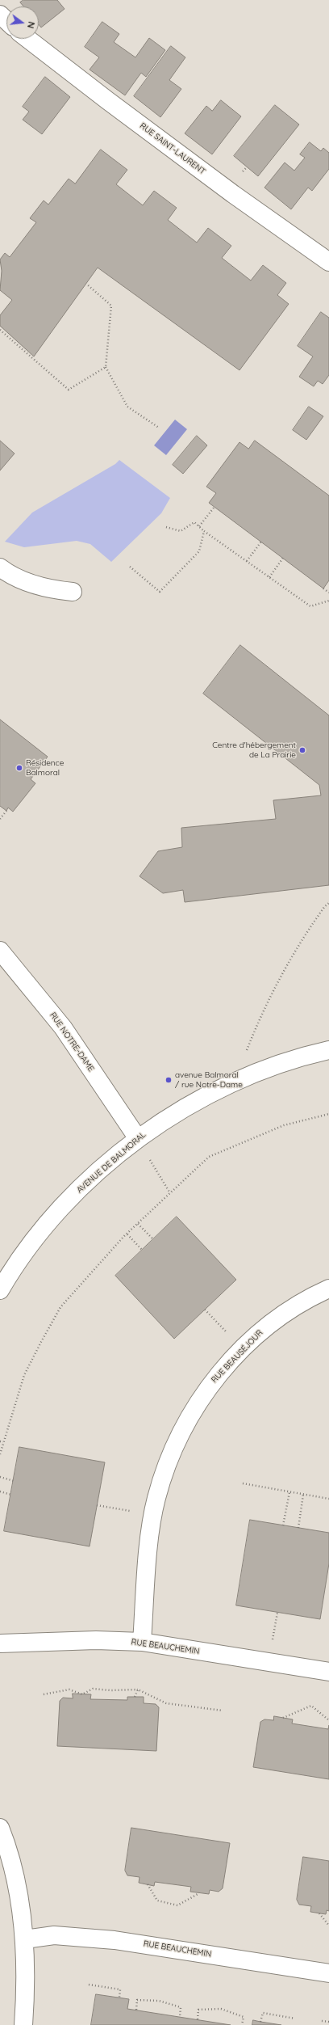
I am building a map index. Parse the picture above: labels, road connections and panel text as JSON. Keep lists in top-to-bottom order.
{
  "streets": {
    "street": [
      "RUE SAINT-LAURENT",
      "RUE NOTRE-DAME",
      "AVENUE DE BALMORAL",
      "RUE BEAUSÉJOUR",
      "RUE BEAUCHEMIN"
    ]
  },
  "crossings": [
    ["RUE NOTRE-DAME", "AVENUE DE BALMORAL"],
    ["RUE BEAUSÉJOUR", "RUE BEAUCHEMIN"]
  ],
  "places": ["Centre d'hébergement de La Prairie", "Résidence Balmoral", "avenue Balmoral / rue Notre-Dame"],
  "north": "right"
}
